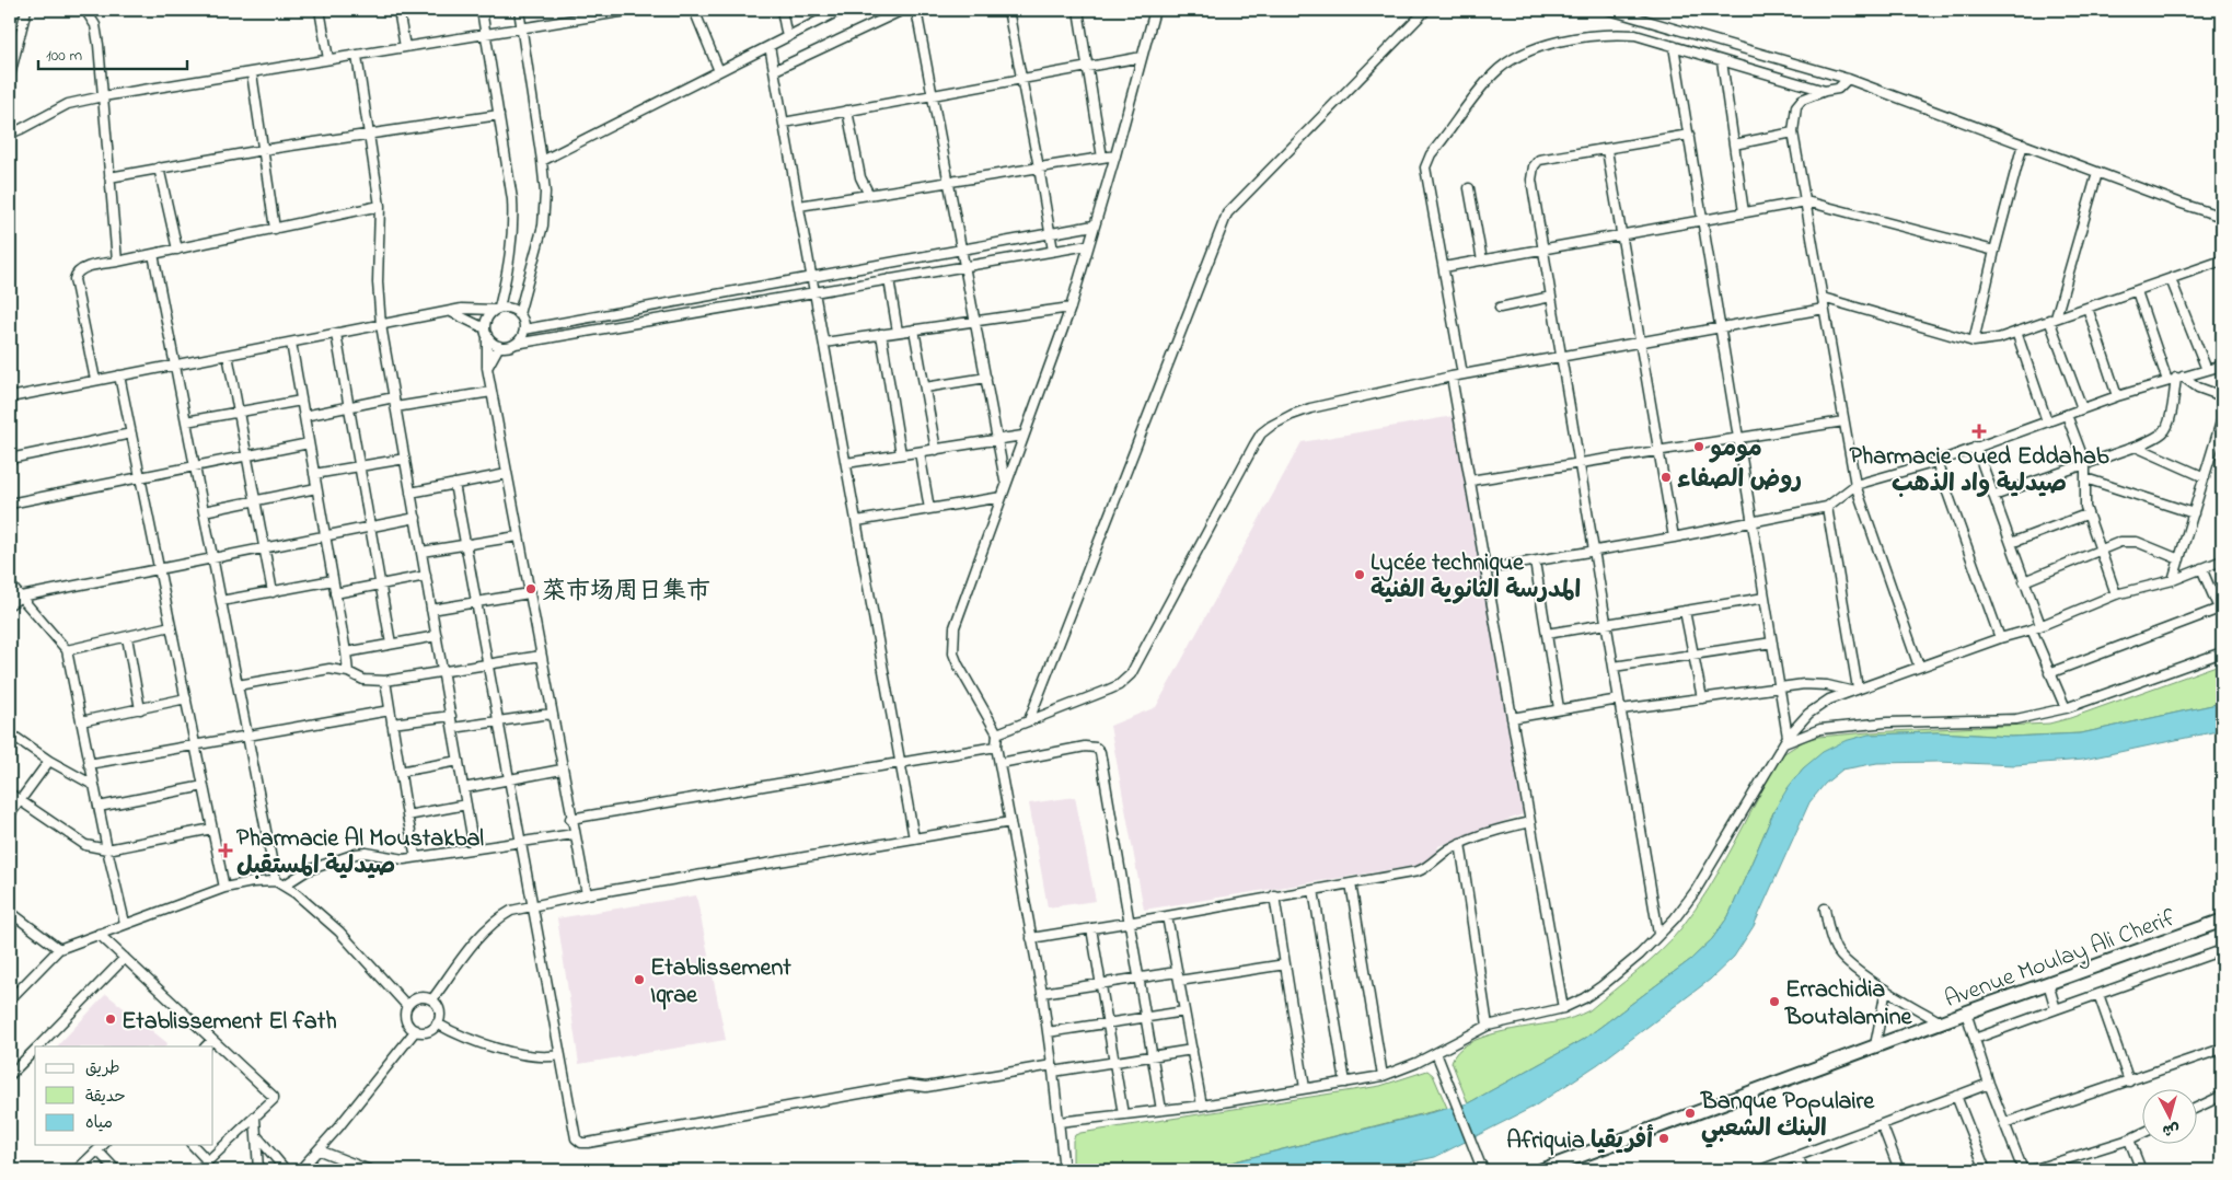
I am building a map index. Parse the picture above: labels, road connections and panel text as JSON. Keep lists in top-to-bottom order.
{
  "streets": {
    "main road": ["Avenue Moulay Ali Cherif"]
  },
  "places": {
    "health": ["Pharmacie Oued Eddahab صيدلية واد الذهب", "Pharmacie Al Moustakbal صيدلية المستقبل"],
    "other": [
      "مومو",
      "روض الصفاء",
      "Lycée technique المدرسة الثانوية الفنية",
      "菜市场周日集市",
      "Etablissement Iqrae",
      "Errachidia Boutalamine",
      "Etablissement El fath",
      "Banque Populaire البنك الشعبي",
      "Afriquia أفريقيا"
    ]
  },
  "legend": ["طريق", "حديقة", "مياه"],
  "scale_bar": "100 m",
  "north": "bottom"
}
